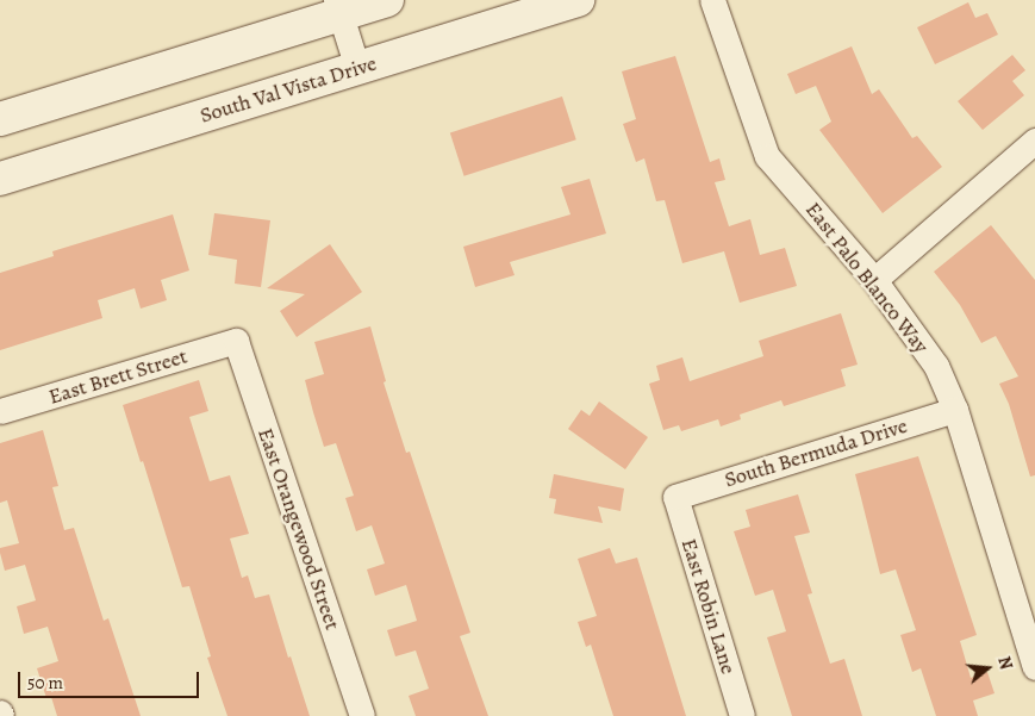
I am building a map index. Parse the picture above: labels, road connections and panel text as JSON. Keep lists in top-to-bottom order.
{
  "streets": {
    "main road": ["South Val Vista Drive"],
    "street": [
      "East Palo Blanco Way",
      "East Brett Street",
      "South Bermuda Drive",
      "East Orangewood Street",
      "East Robin Lane"
    ]
  },
  "crossings": [
    ["East Palo Blanco Way", "South Bermuda Drive"],
    ["East Brett Street", "East Orangewood Street"],
    ["South Bermuda Drive", "East Robin Lane"]
  ],
  "scale_bar": "50 m",
  "north": "right"
}
